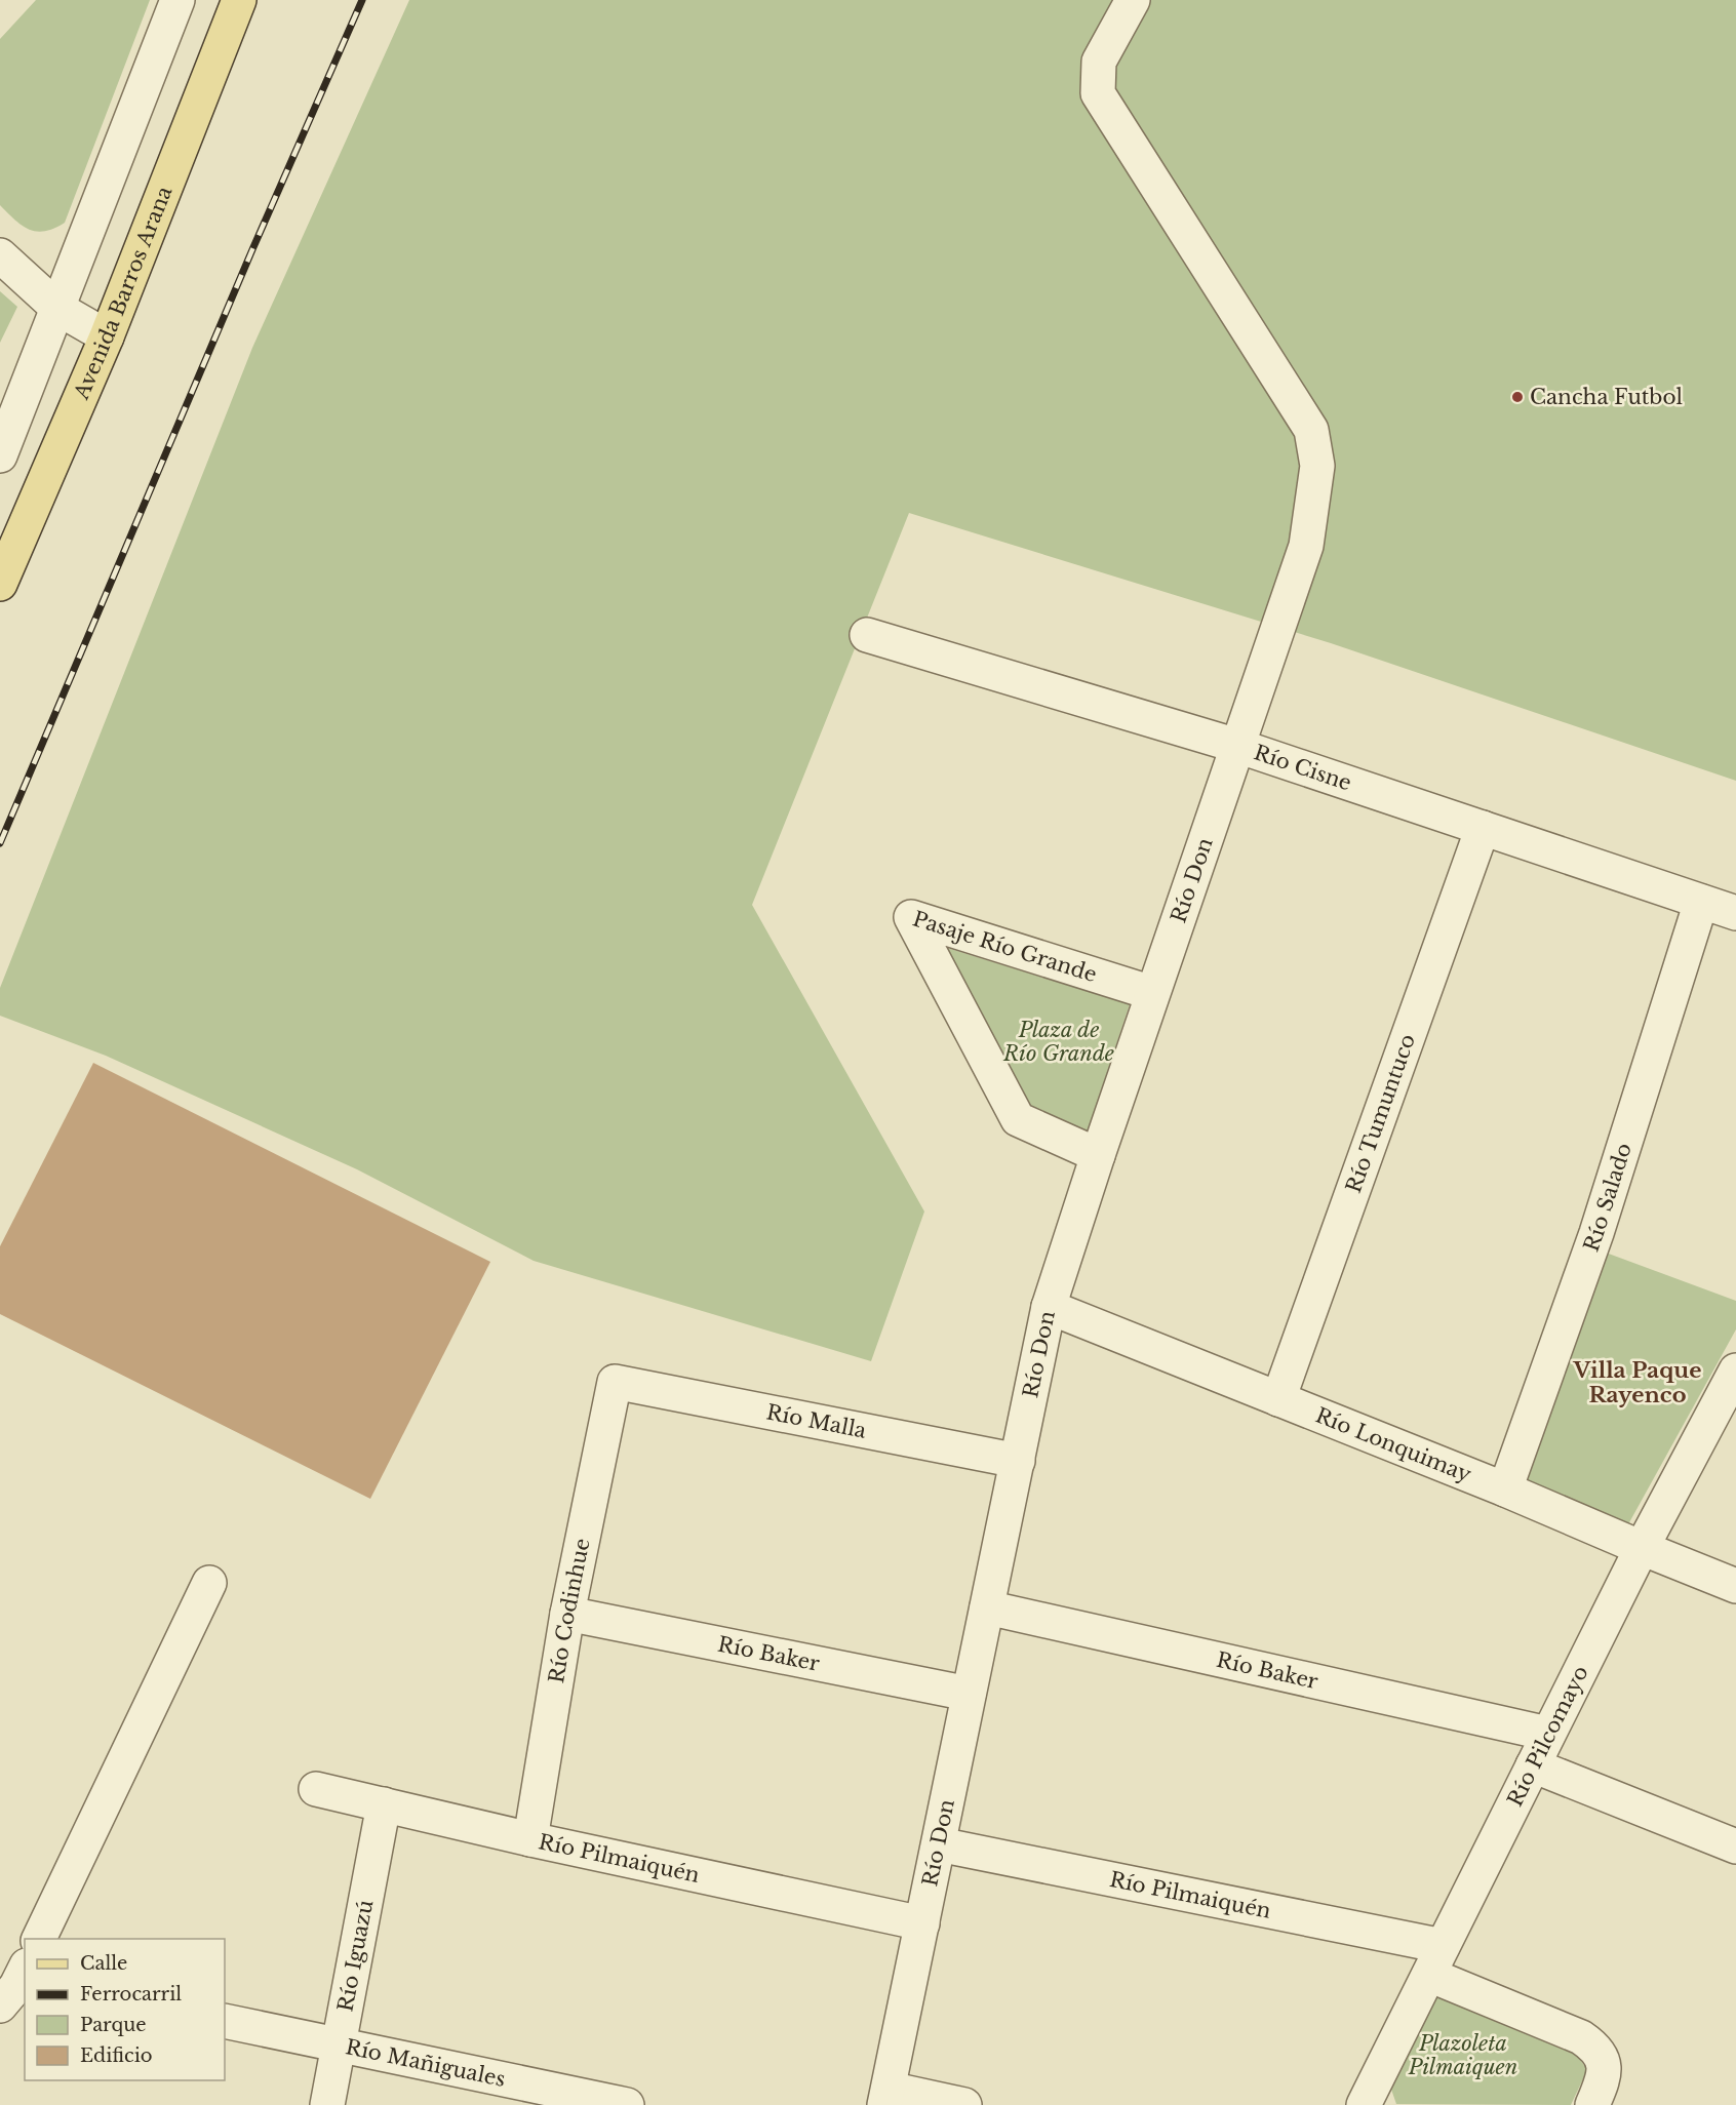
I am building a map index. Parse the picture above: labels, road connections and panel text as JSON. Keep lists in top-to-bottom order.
{
  "streets": {
    "main road": ["Avenida Barros Arana"],
    "street": [
      "Río Cisne",
      "Río Don",
      "Pasaje Río Grande",
      "Río Tumuntuco",
      "Río Salado",
      "Río Malla",
      "Río Lonquimay",
      "Río Codinhue",
      "Río Baker",
      "Río Pilcomayo",
      "Río Pilmaiquén",
      "Río Iguazú",
      "Río Mañiguales"
    ]
  },
  "crossings": [
    ["Río Cisne", "Río Don"],
    ["Río Cisne", "Río Tumuntuco"],
    ["Río Cisne", "Río Salado"],
    ["Río Don", "Pasaje Río Grande"],
    ["Río Don", "Río Malla"],
    ["Río Don", "Río Lonquimay"],
    ["Río Don", "Río Baker"],
    ["Río Don", "Río Pilmaiquén"],
    ["Río Tumuntuco", "Río Lonquimay"],
    ["Río Salado", "Río Lonquimay"],
    ["Río Malla", "Río Codinhue"],
    ["Río Lonquimay", "Río Pilcomayo"],
    ["Río Codinhue", "Río Baker"],
    ["Río Codinhue", "Río Pilmaiquén"],
    ["Río Baker", "Río Pilcomayo"],
    ["Río Pilcomayo", "Río Pilmaiquén"],
    ["Río Pilmaiquén", "Río Iguazú"],
    ["Río Iguazú", "Río Mañiguales"]
  ],
  "districts": ["Villa Paque Rayenco"],
  "parks": ["Plaza de Río Grande", "Plazoleta Pilmaiquen"],
  "places": ["Cancha Futbol"],
  "legend": [
    "Calle",
    "Ferrocarril",
    "Parque",
    "Edificio"
  ]
}
